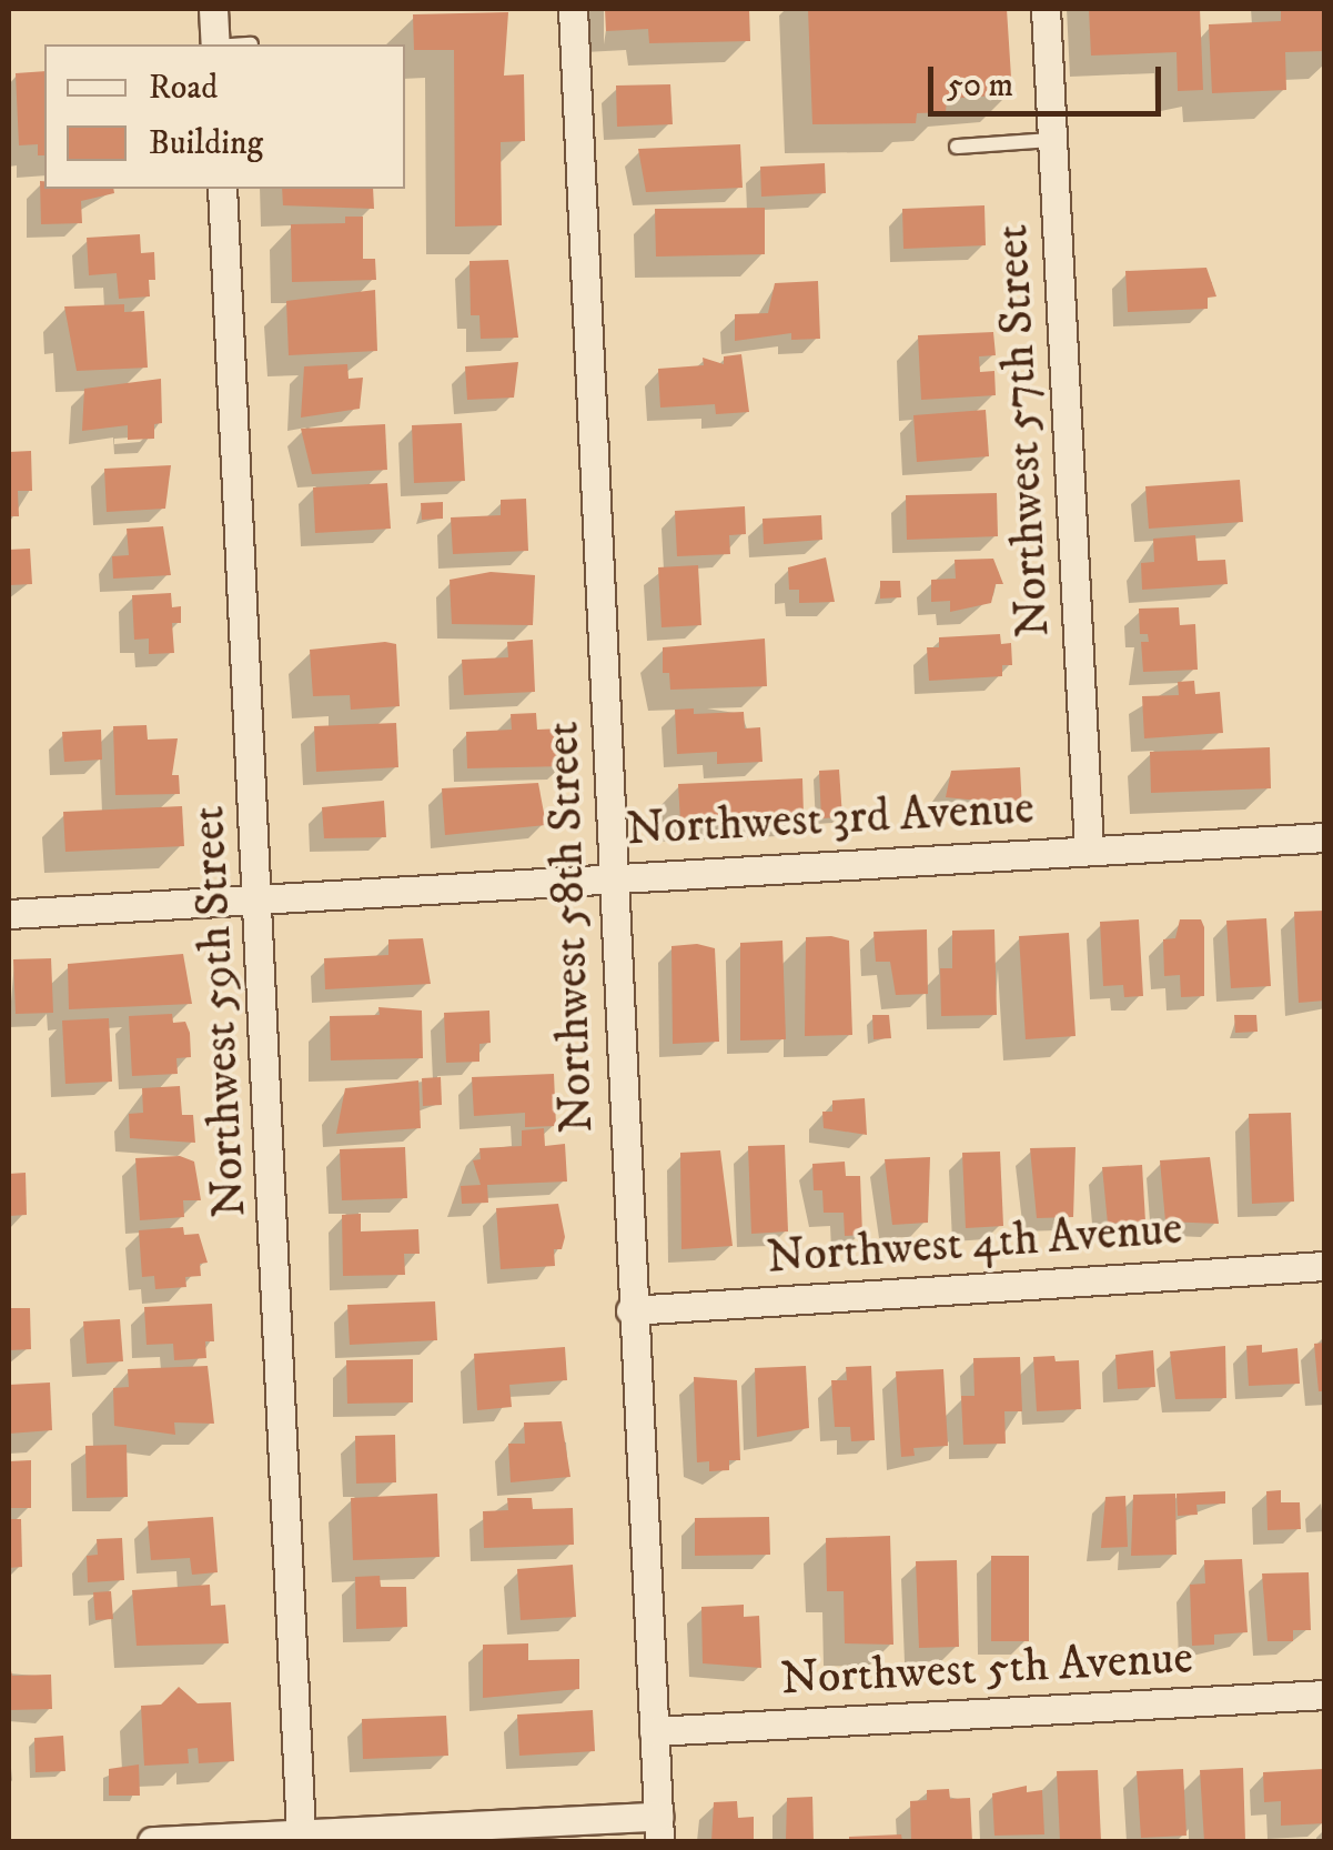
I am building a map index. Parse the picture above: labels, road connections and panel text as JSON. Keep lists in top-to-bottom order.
{
  "streets": {
    "street": [
      "Northwest 57th Street",
      "Northwest 3rd Avenue",
      "Northwest 58th Street",
      "Northwest 59th Street",
      "Northwest 4th Avenue",
      "Northwest 5th Avenue"
    ]
  },
  "crossings": [
    ["Northwest 57th Street", "Northwest 3rd Avenue"],
    ["Northwest 3rd Avenue", "Northwest 58th Street"],
    ["Northwest 3rd Avenue", "Northwest 59th Street"],
    ["Northwest 58th Street", "Northwest 4th Avenue"],
    ["Northwest 58th Street", "Northwest 5th Avenue"]
  ],
  "legend": ["Road", "Building"],
  "scale_bar": "50 m"
}
